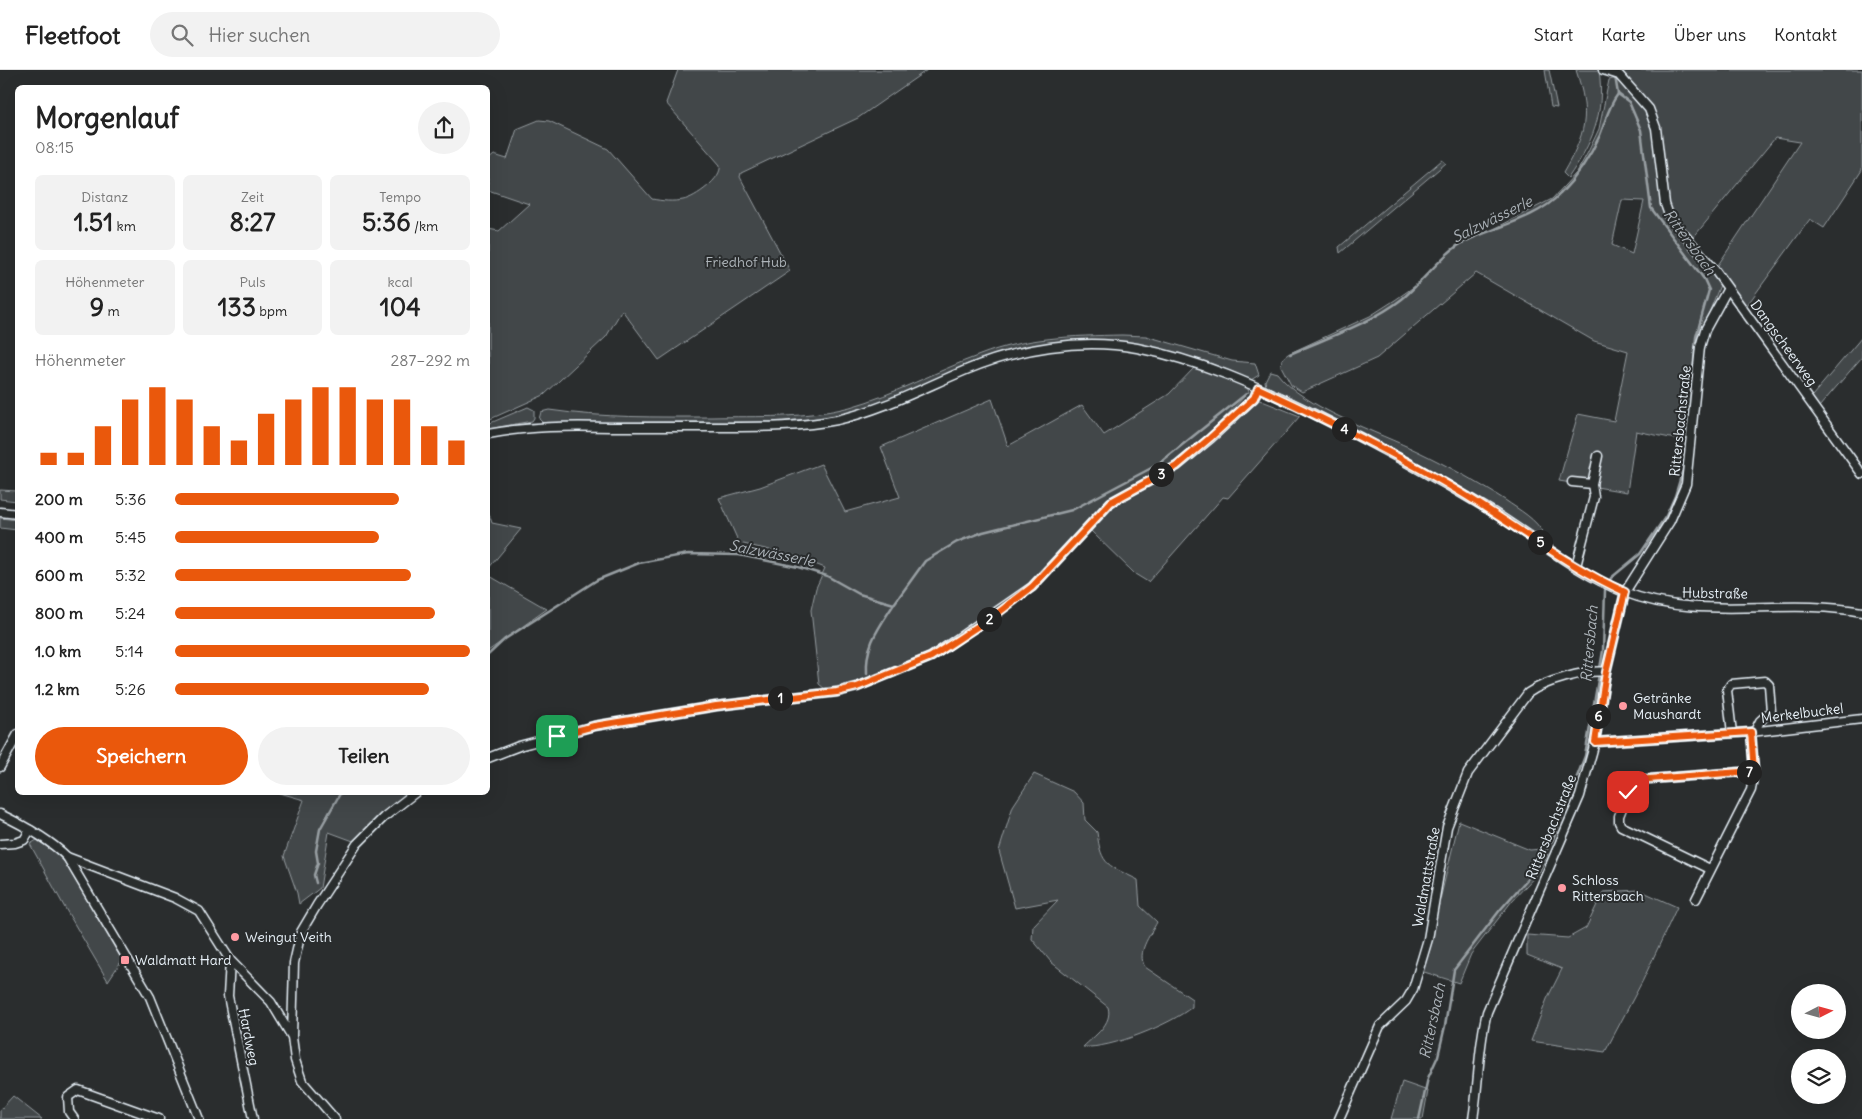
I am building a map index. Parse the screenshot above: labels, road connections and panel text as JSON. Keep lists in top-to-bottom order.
{
  "streets": {
    "street": [
      "Dangscheerweg",
      "Rittersbachstraße",
      "Hubstraße",
      "Merkelbuckel",
      "Waldmattstraße",
      "Hardweg"
    ]
  },
  "crossings": [
    ["Dangscheerweg", "Rittersbachstraße"],
    ["Rittersbachstraße", "Hubstraße"],
    ["Rittersbachstraße", "Merkelbuckel"],
    ["Rittersbachstraße", "Waldmattstraße"]
  ],
  "water": ["Salzwässerle", "Rittersbach"],
  "parks": ["Friedhof Hub"],
  "places": {
    "other": ["Getränke Maushardt", "Schloss Rittersbach", "Weingut Veith"],
    "transit": ["Waldmatt Hard"]
  },
  "north": "right",
  "page": {
    "header": "Fleetfoot",
    "search": "Hier suchen",
    "nav": [
      "Start",
      "Karte",
      "Über uns",
      "Kontakt"
    ],
    "heading": ["Morgenlauf", "08:15"],
    "stats": [
      ["Distanz", "1.51 km"],
      ["Zeit", "8:27"],
      ["Tempo", "5:36 /km"],
      ["Höhenmeter", "9 m"],
      ["Puls", "133 bpm"],
      ["kcal", "104"]
    ],
    "chart": ["Höhenmeter", "287–292 m"],
    "pins": [
      "4",
      "3",
      "5",
      "2",
      "1",
      "6",
      "7"
    ],
    "list": [
      {
        "name": "200 m",
        "note": "5:36"
      },
      {
        "name": "400 m",
        "note": "5:45"
      },
      {
        "name": "600 m",
        "note": "5:32"
      },
      {
        "name": "800 m",
        "note": "5:24"
      },
      {
        "name": "1.0 km",
        "note": "5:14"
      },
      {
        "name": "1.2 km",
        "note": "5:26"
      }
    ],
    "buttons": ["Speichern", "Teilen"]
  }
}
